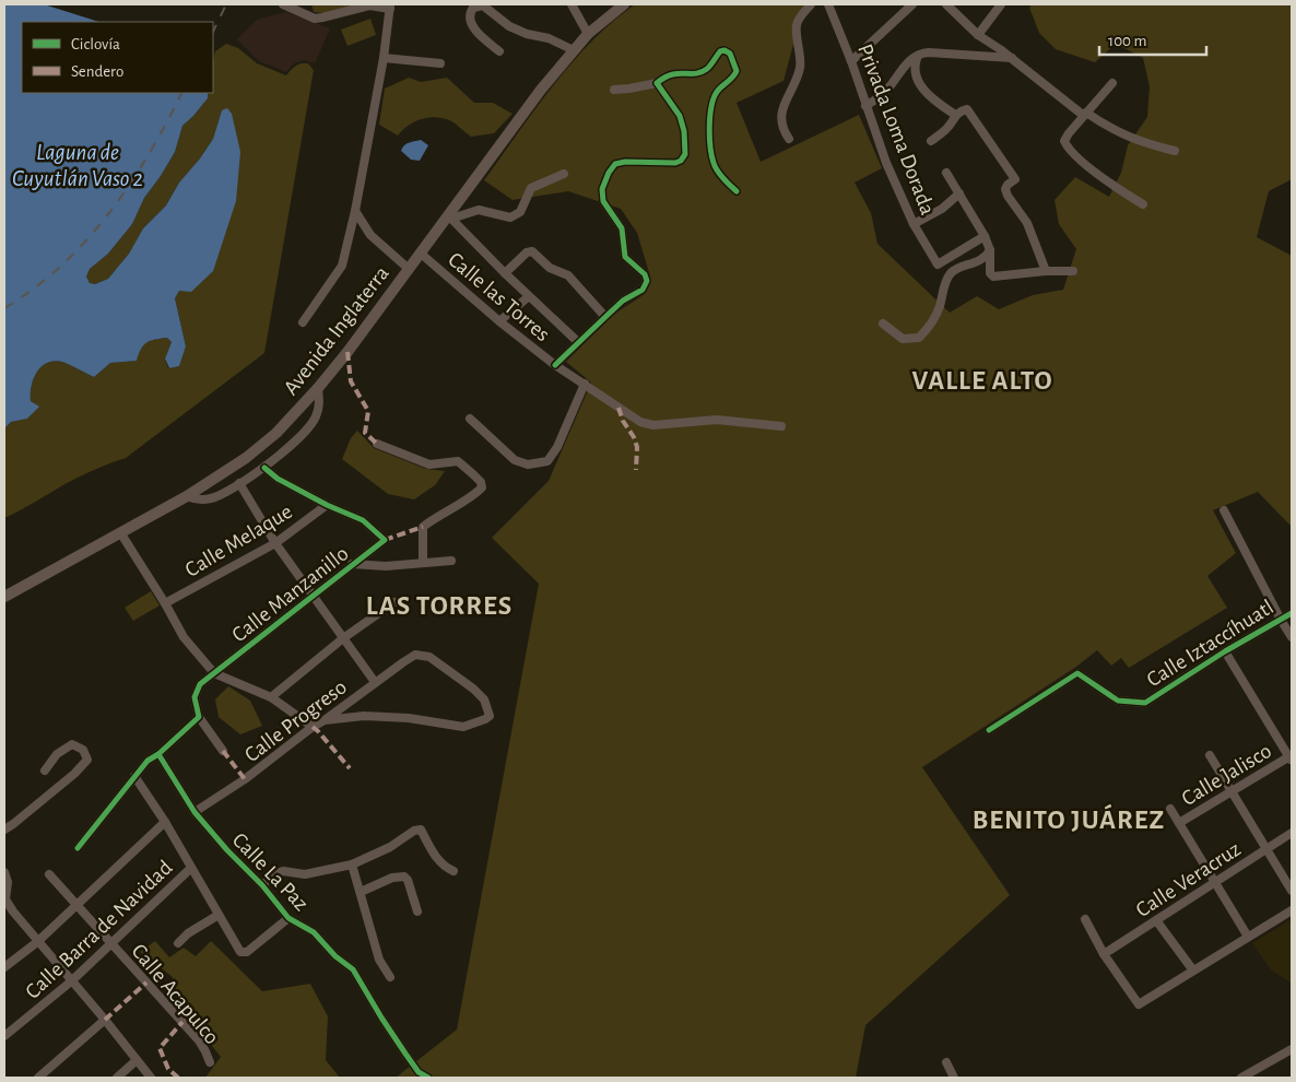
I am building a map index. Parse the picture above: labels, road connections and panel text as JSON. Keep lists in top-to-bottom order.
{
  "streets": {
    "main road": ["Avenida Inglaterra"],
    "street": [
      "Privada Loma Dorada",
      "Calle las Torres",
      "Calle Melaque",
      "Calle Manzanillo",
      "Calle Iztaccíhuatl",
      "Calle Progreso",
      "Calle Jalisco",
      "Calle La Paz",
      "Calle Veracruz",
      "Calle Barra de Navidad",
      "Calle Acapulco"
    ]
  },
  "crossings": [
    ["Calle las Torres", "Avenida Inglaterra"],
    ["Calle Melaque", "Calle Manzanillo"],
    ["Calle Progreso", "Calle La Paz"],
    ["Calle Barra de Navidad", "Calle Acapulco"]
  ],
  "districts": ["VALLE ALTO", "LAS TORRES", "BENITO JUÁREZ"],
  "water": ["Laguna de Cuyutlán Vaso 2"],
  "legend": ["Ciclovía", "Sendero"],
  "scale_bar": "100 m"
}
